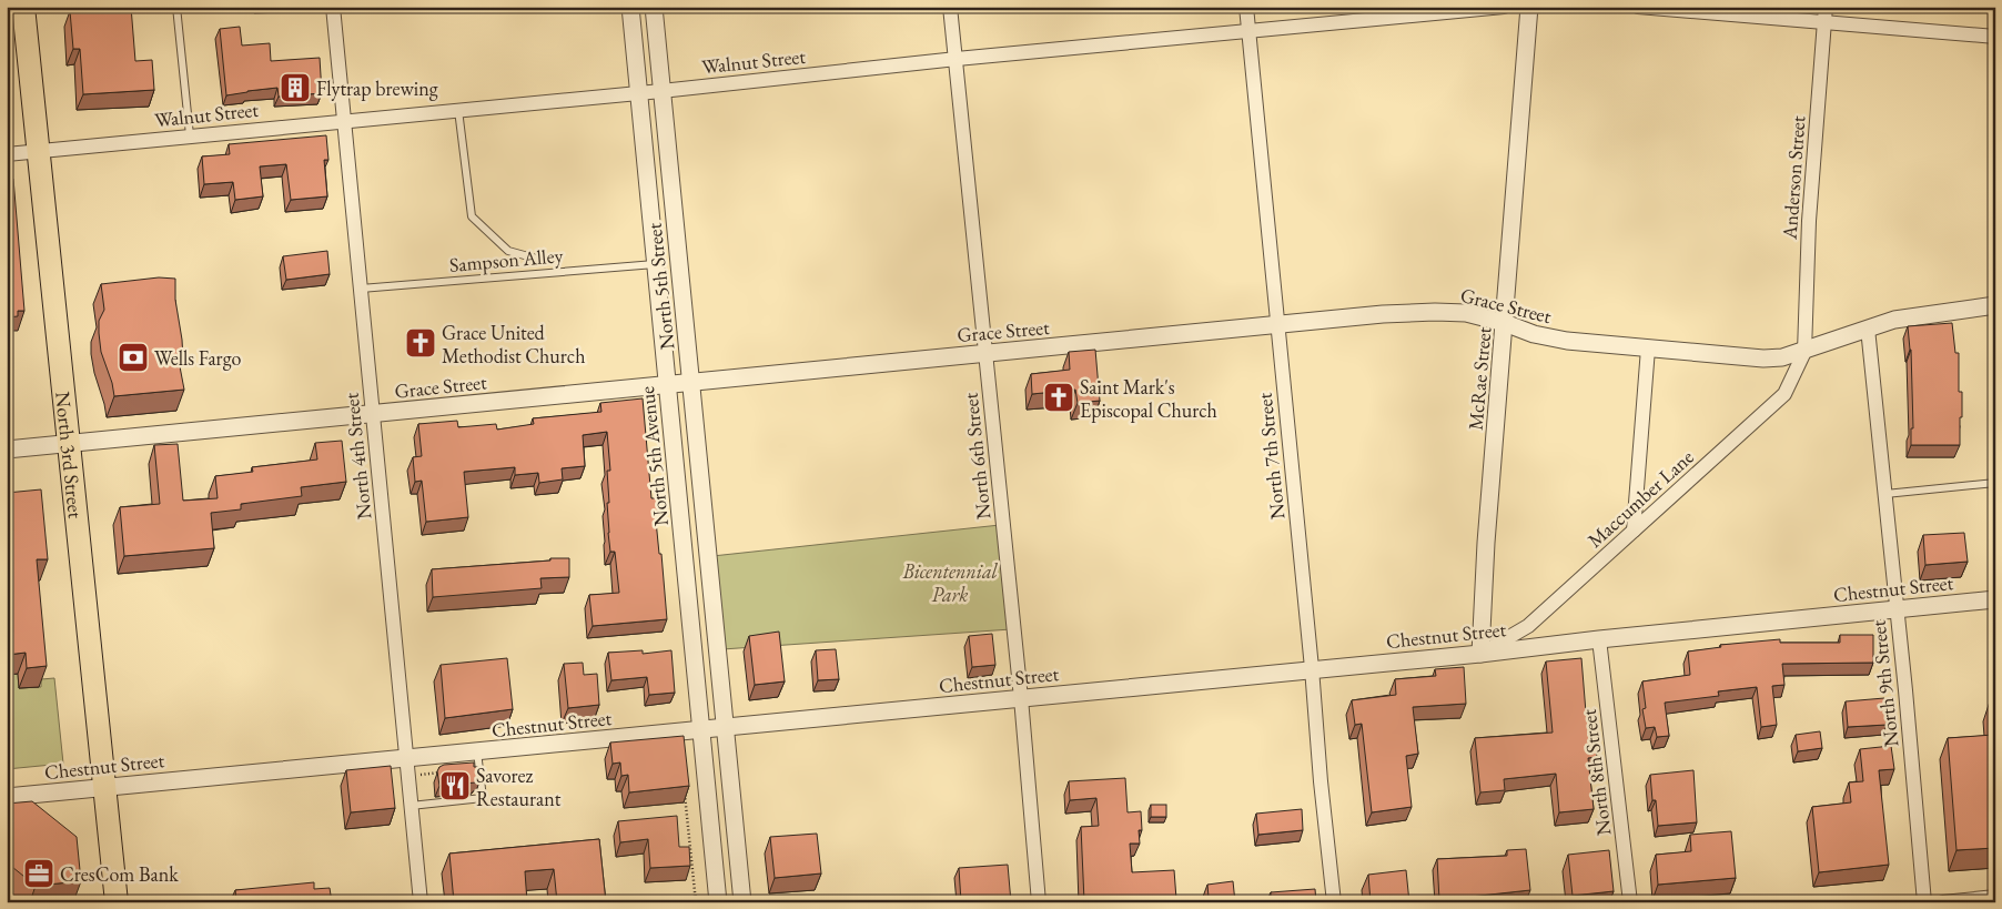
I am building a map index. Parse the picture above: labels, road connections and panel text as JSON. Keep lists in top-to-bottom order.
{
  "streets": {
    "main road": ["North 3rd Street"],
    "street": [
      "Walnut Street",
      "Anderson Street",
      "North 5th Street",
      "Grace Street",
      "McRae Street",
      "North 4th Street",
      "North 5th Avenue",
      "North 6th Street",
      "North 7th Street",
      "Maccumber Lane",
      "Chestnut Street",
      "North 9th Street",
      "North 8th Street"
    ],
    "lane": ["Sampson Alley"]
  },
  "crossings": [
    ["Walnut Street", "North 5th Street"],
    ["Walnut Street", "North 3rd Street"],
    ["Walnut Street", "North 4th Street"],
    ["Walnut Street", "North 5th Avenue"],
    ["Walnut Street", "North 6th Street"],
    ["Walnut Street", "North 7th Street"],
    ["Anderson Street", "Grace Street"],
    ["Anderson Street", "Maccumber Lane"],
    ["Sampson Alley", "North 4th Street"],
    ["Sampson Alley", "North 5th Avenue"],
    ["North 5th Street", "Grace Street"],
    ["North 5th Street", "Chestnut Street"],
    ["Grace Street", "McRae Street"],
    ["Grace Street", "North 3rd Street"],
    ["Grace Street", "North 4th Street"],
    ["Grace Street", "North 5th Avenue"],
    ["Grace Street", "North 6th Street"],
    ["Grace Street", "North 7th Street"],
    ["Grace Street", "Maccumber Lane"],
    ["Grace Street", "North 9th Street"],
    ["McRae Street", "Maccumber Lane"],
    ["McRae Street", "Chestnut Street"],
    ["North 3rd Street", "Chestnut Street"],
    ["North 4th Street", "Chestnut Street"],
    ["North 5th Avenue", "Chestnut Street"],
    ["North 6th Street", "Chestnut Street"],
    ["North 7th Street", "Chestnut Street"],
    ["Maccumber Lane", "Chestnut Street"],
    ["Chestnut Street", "North 9th Street"],
    ["Chestnut Street", "North 8th Street"]
  ],
  "parks": ["Bicentennial Park"],
  "places": {
    "building": ["Flytrap brewing"],
    "church": ["Grace United Methodist Church", "Saint Mark's Episcopal Church"],
    "bank": ["Wells Fargo"],
    "restaurant": ["Savorez Restaurant"],
    "office": ["CresCom Bank"]
  }
}
